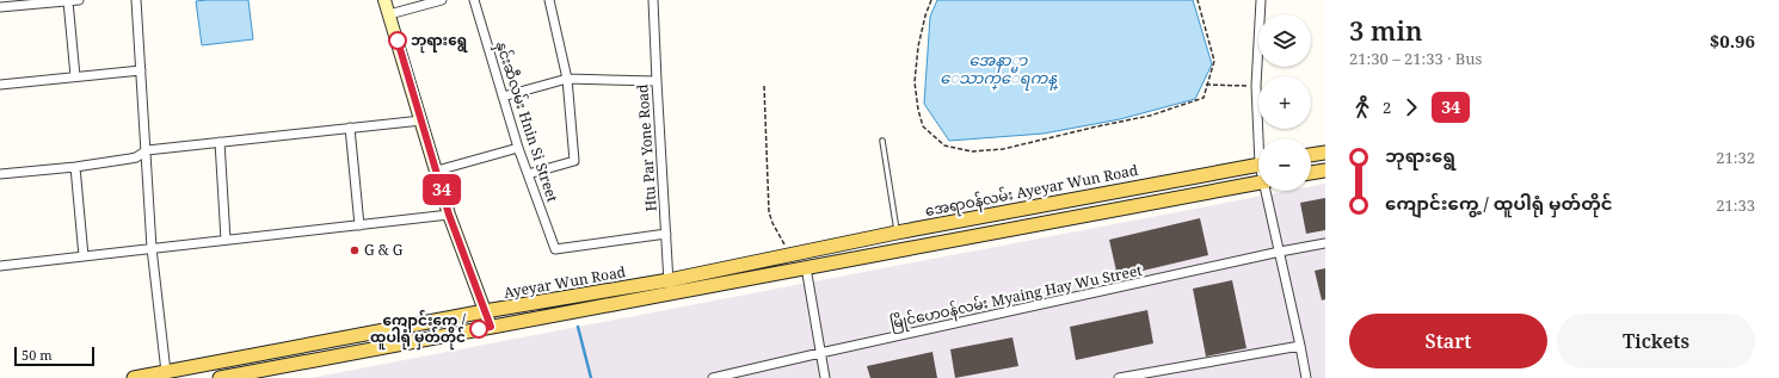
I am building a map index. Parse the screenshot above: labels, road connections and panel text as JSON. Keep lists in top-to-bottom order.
{
  "streets": {
    "main road": ["အေရာဝန်လမ်း Ayeyar Wun Road", "Ayeyar Wun Road"],
    "street": ["နှင်းဆီလမ်း Hnin Si Street", "Htu Par Yone Road", "မြိုင်ဟေဝန်လမ်း Myaing Hay Wu Street"]
  },
  "crossings": [
    ["နှင်းဆီလမ်း Hnin Si Street", "Htu Par Yone Road"],
    ["Htu Par Yone Road", "Ayeyar Wun Road"],
    ["အေရာဝန်လမ်း Ayeyar Wun Road", "Ayeyar Wun Road"]
  ],
  "water": ["အေနာ္မာ ေသာက္ေရကန္"],
  "places": ["ဘုရားရွေ", "G & G", "ကျောင်းကွေ့ / ထူပါရုံ မှတ်တိုင်"],
  "lines": ["bus line 34"],
  "scale_bar": "50 m",
  "page": {
    "on_map": "34",
    "heading": ["3 min", "21:30 – 21:33 · Bus", "$0.96"],
    "map_buttons": ["+", "−"],
    "legs": ["2", "34"],
    "list": [
      {
        "name": "ဘုရားရွေ",
        "value": "21:32"
      },
      {
        "name": "ကျောင်းကွေ့ / ထူပါရုံ မှတ်တိုင်",
        "value": "21:33"
      }
    ],
    "buttons": ["Start", "Tickets"],
    "scale": "50 m"
  }
}
